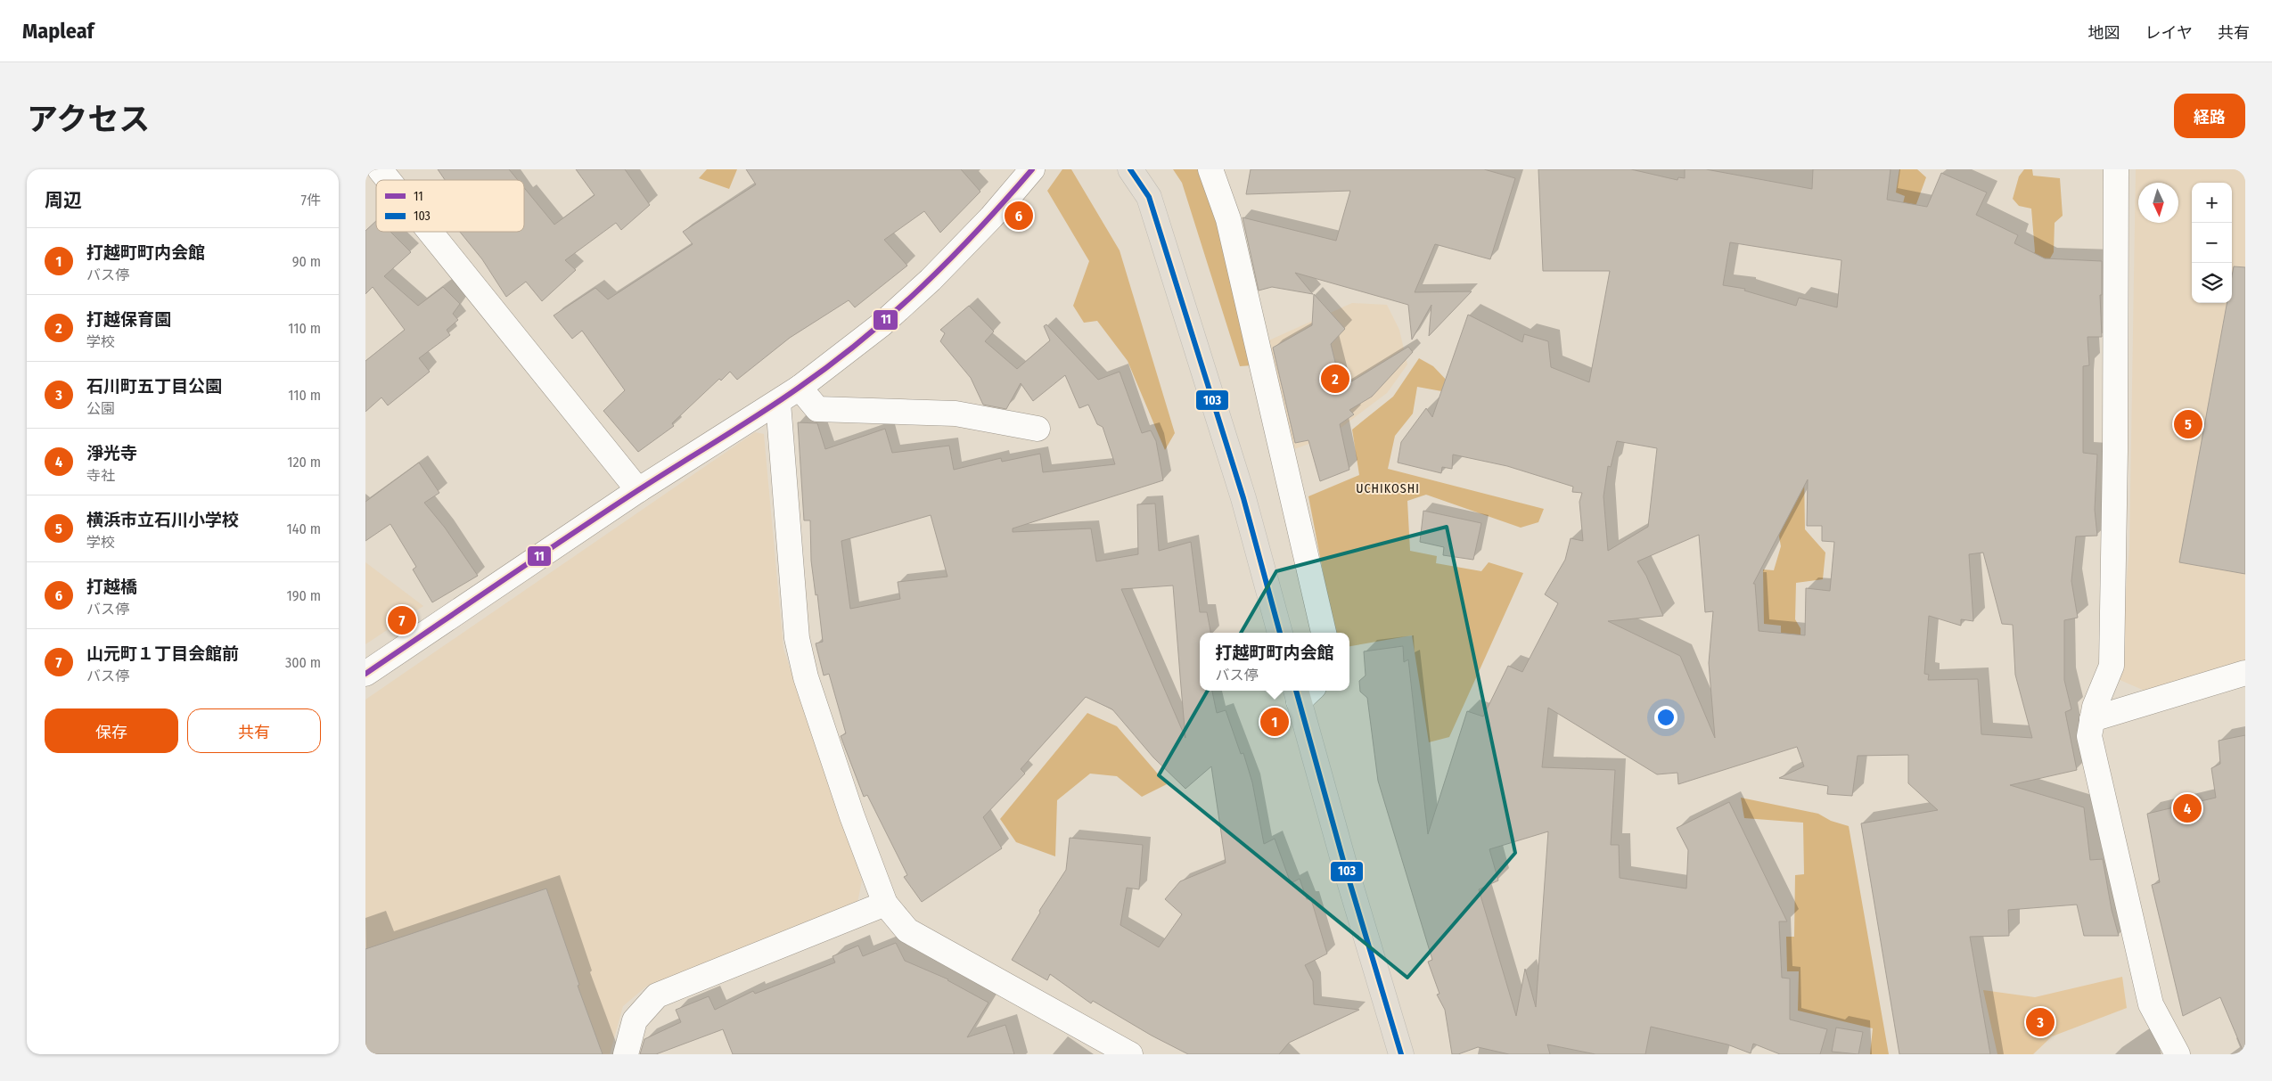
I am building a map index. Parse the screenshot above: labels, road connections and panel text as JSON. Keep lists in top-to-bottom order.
{
  "districts": ["UCHIKOSHI"],
  "lines": ["transit line 11", "transit line 103"],
  "legend": ["11", "103"],
  "north": "bottom",
  "page": {
    "header": "Mapleaf",
    "nav": ["地図", "レイヤ", "共有"],
    "title": "アクセス",
    "buttons": [
      "経路",
      ["保存", "共有"]
    ],
    "heading": ["周辺", "7件"],
    "map_buttons": ["+", "−"],
    "pins": [
      "6",
      "2",
      "5",
      "7",
      "1",
      "4",
      "3"
    ],
    "list": [
      {
        "mark": "1",
        "name": "打越町町内会館",
        "note": "バス停",
        "value": "90 m"
      },
      {
        "mark": "2",
        "name": "打越保育園",
        "note": "学校",
        "value": "110 m"
      },
      {
        "mark": "3",
        "name": "石川町五丁目公園",
        "note": "公園",
        "value": "110 m"
      },
      {
        "mark": "4",
        "name": "淨光寺",
        "note": "寺社",
        "value": "120 m"
      },
      {
        "mark": "5",
        "name": "横浜市立石川小学校",
        "note": "学校",
        "value": "140 m"
      },
      {
        "mark": "6",
        "name": "打越橋",
        "note": "バス停",
        "value": "190 m"
      },
      {
        "mark": "7",
        "name": "山元町１丁目会館前",
        "note": "バス停",
        "value": "300 m"
      }
    ],
    "popup": ["打越町町内会館", "バス停"]
  }
}
